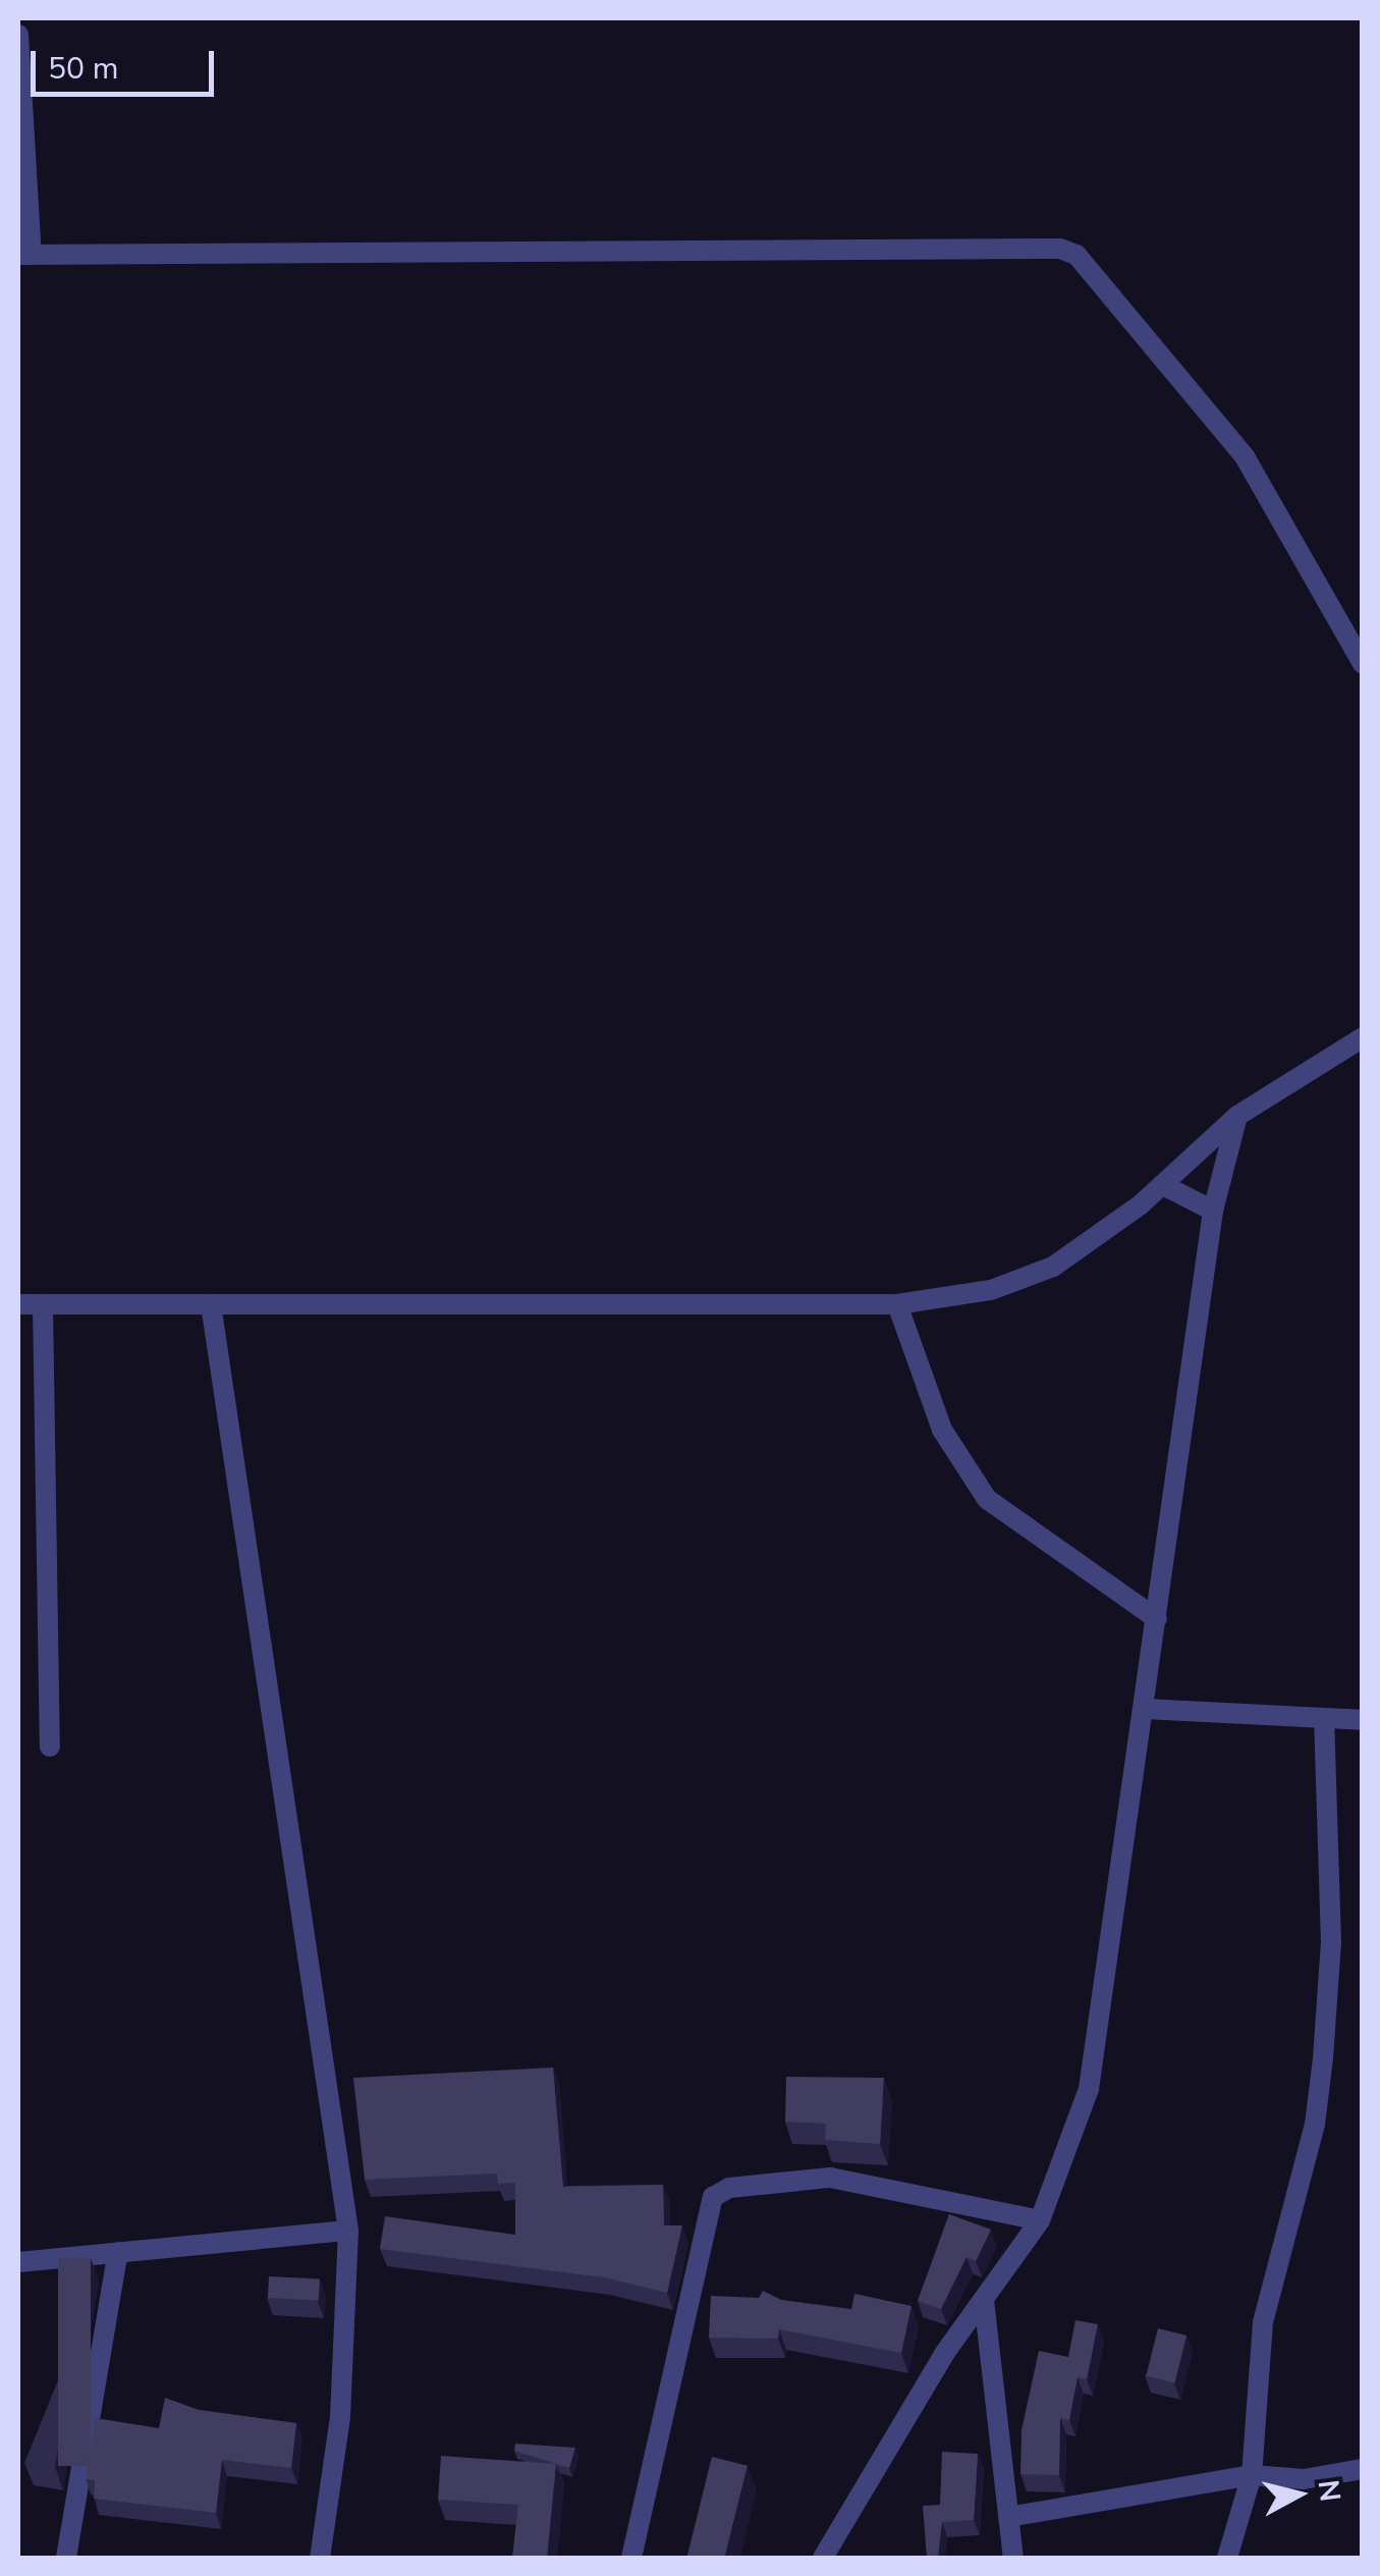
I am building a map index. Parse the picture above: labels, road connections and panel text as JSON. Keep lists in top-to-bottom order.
{
  "scale_bar": "50 m",
  "north": "right"
}
